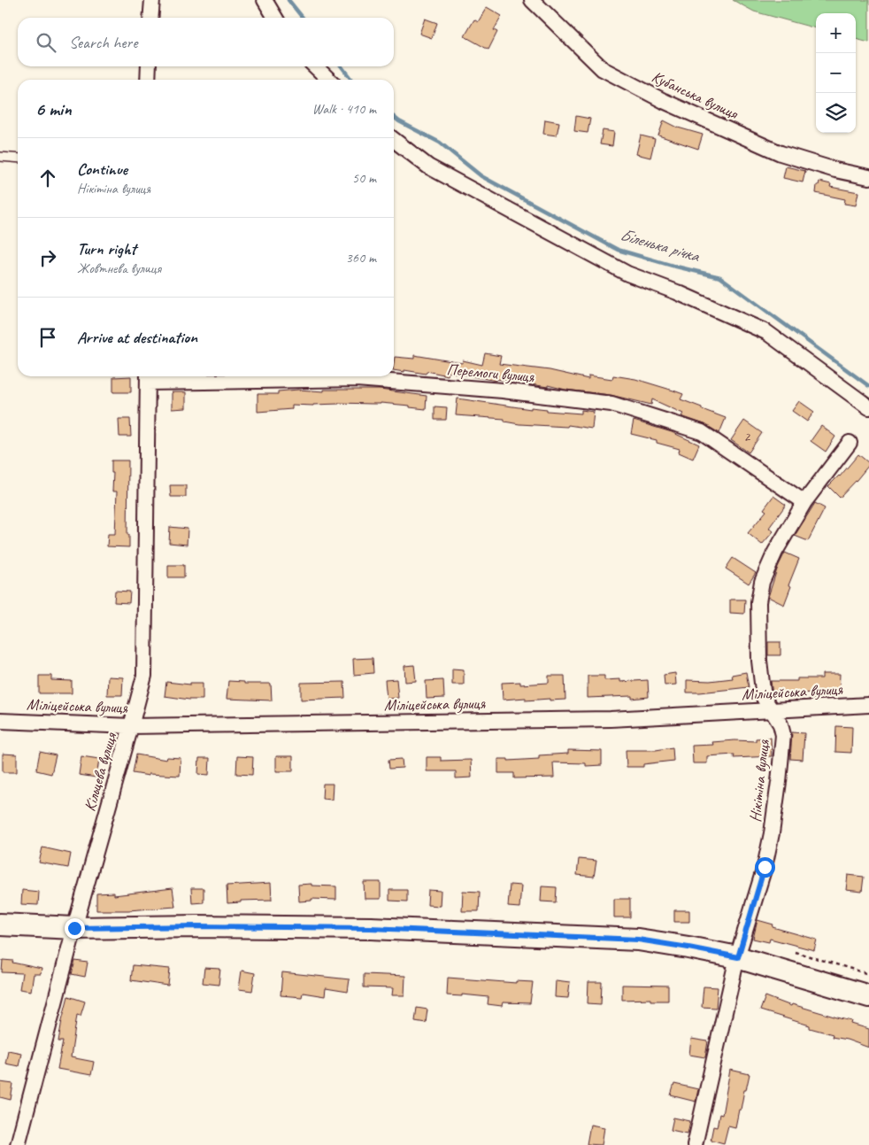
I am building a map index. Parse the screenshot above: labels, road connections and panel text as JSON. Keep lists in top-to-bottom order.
{
  "streets": {
    "street": [
      "Кубанська вулиця",
      "Перемоги вулиця",
      "Міліцейська вулиця",
      "Кільцева вулиця",
      "Нікітіна вулиця"
    ]
  },
  "crossings": [
    ["Перемоги вулиця", "Кільцева вулиця"],
    ["Перемоги вулиця", "Нікітіна вулиця"],
    ["Міліцейська вулиця", "Кільцева вулиця"],
    ["Міліцейська вулиця", "Нікітіна вулиця"]
  ],
  "water": ["Біленька річка"],
  "house_numbers": ["2"],
  "page": {
    "map_buttons": ["+", "−"],
    "search": "Search here",
    "heading": ["6 min", "Walk · 410 m"],
    "list": [
      ["Continue", "Нікітіна вулиця", "50 m"],
      ["Turn right", "Жовтнева вулиця", "360 m"],
      "Arrive at destination"
    ]
  }
}
